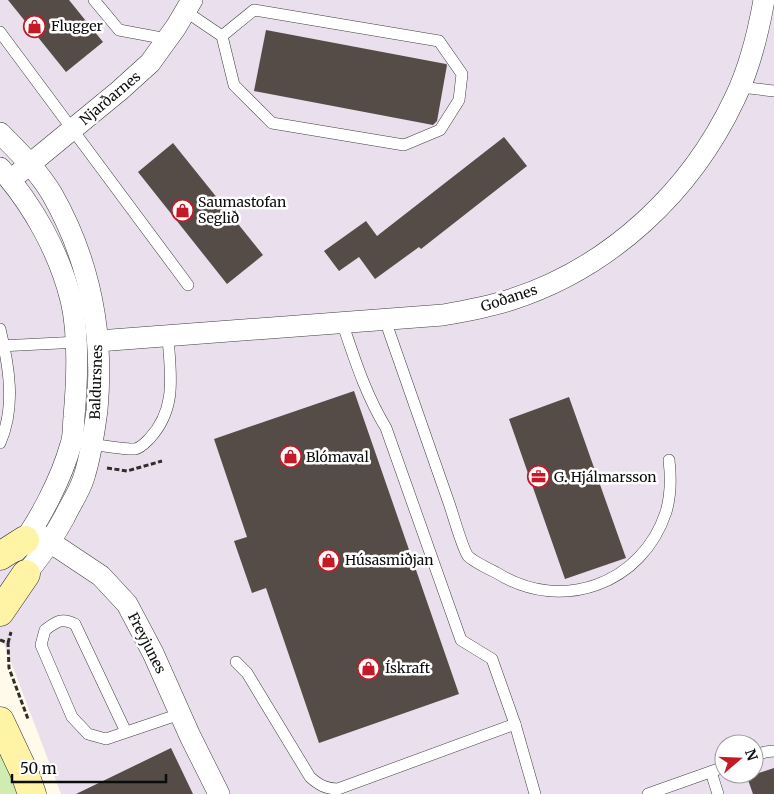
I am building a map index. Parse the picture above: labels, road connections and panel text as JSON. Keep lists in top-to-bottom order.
{
  "streets": {
    "street": [
      "Njarðarnes",
      "Goðanes",
      "Baldursnes",
      "Freyjunes"
    ]
  },
  "crossings": [
    ["Njarðarnes", "Baldursnes"],
    ["Goðanes", "Baldursnes"],
    ["Baldursnes", "Freyjunes"]
  ],
  "places": {
    "shop": [
      "Flugger",
      "Saumastofan Seglið",
      "Blómaval",
      "Húsasmiðjan",
      "Ískraft"
    ],
    "office": ["G. Hjálmarsson"]
  },
  "scale_bar": "50 m",
  "north": "right"
}
